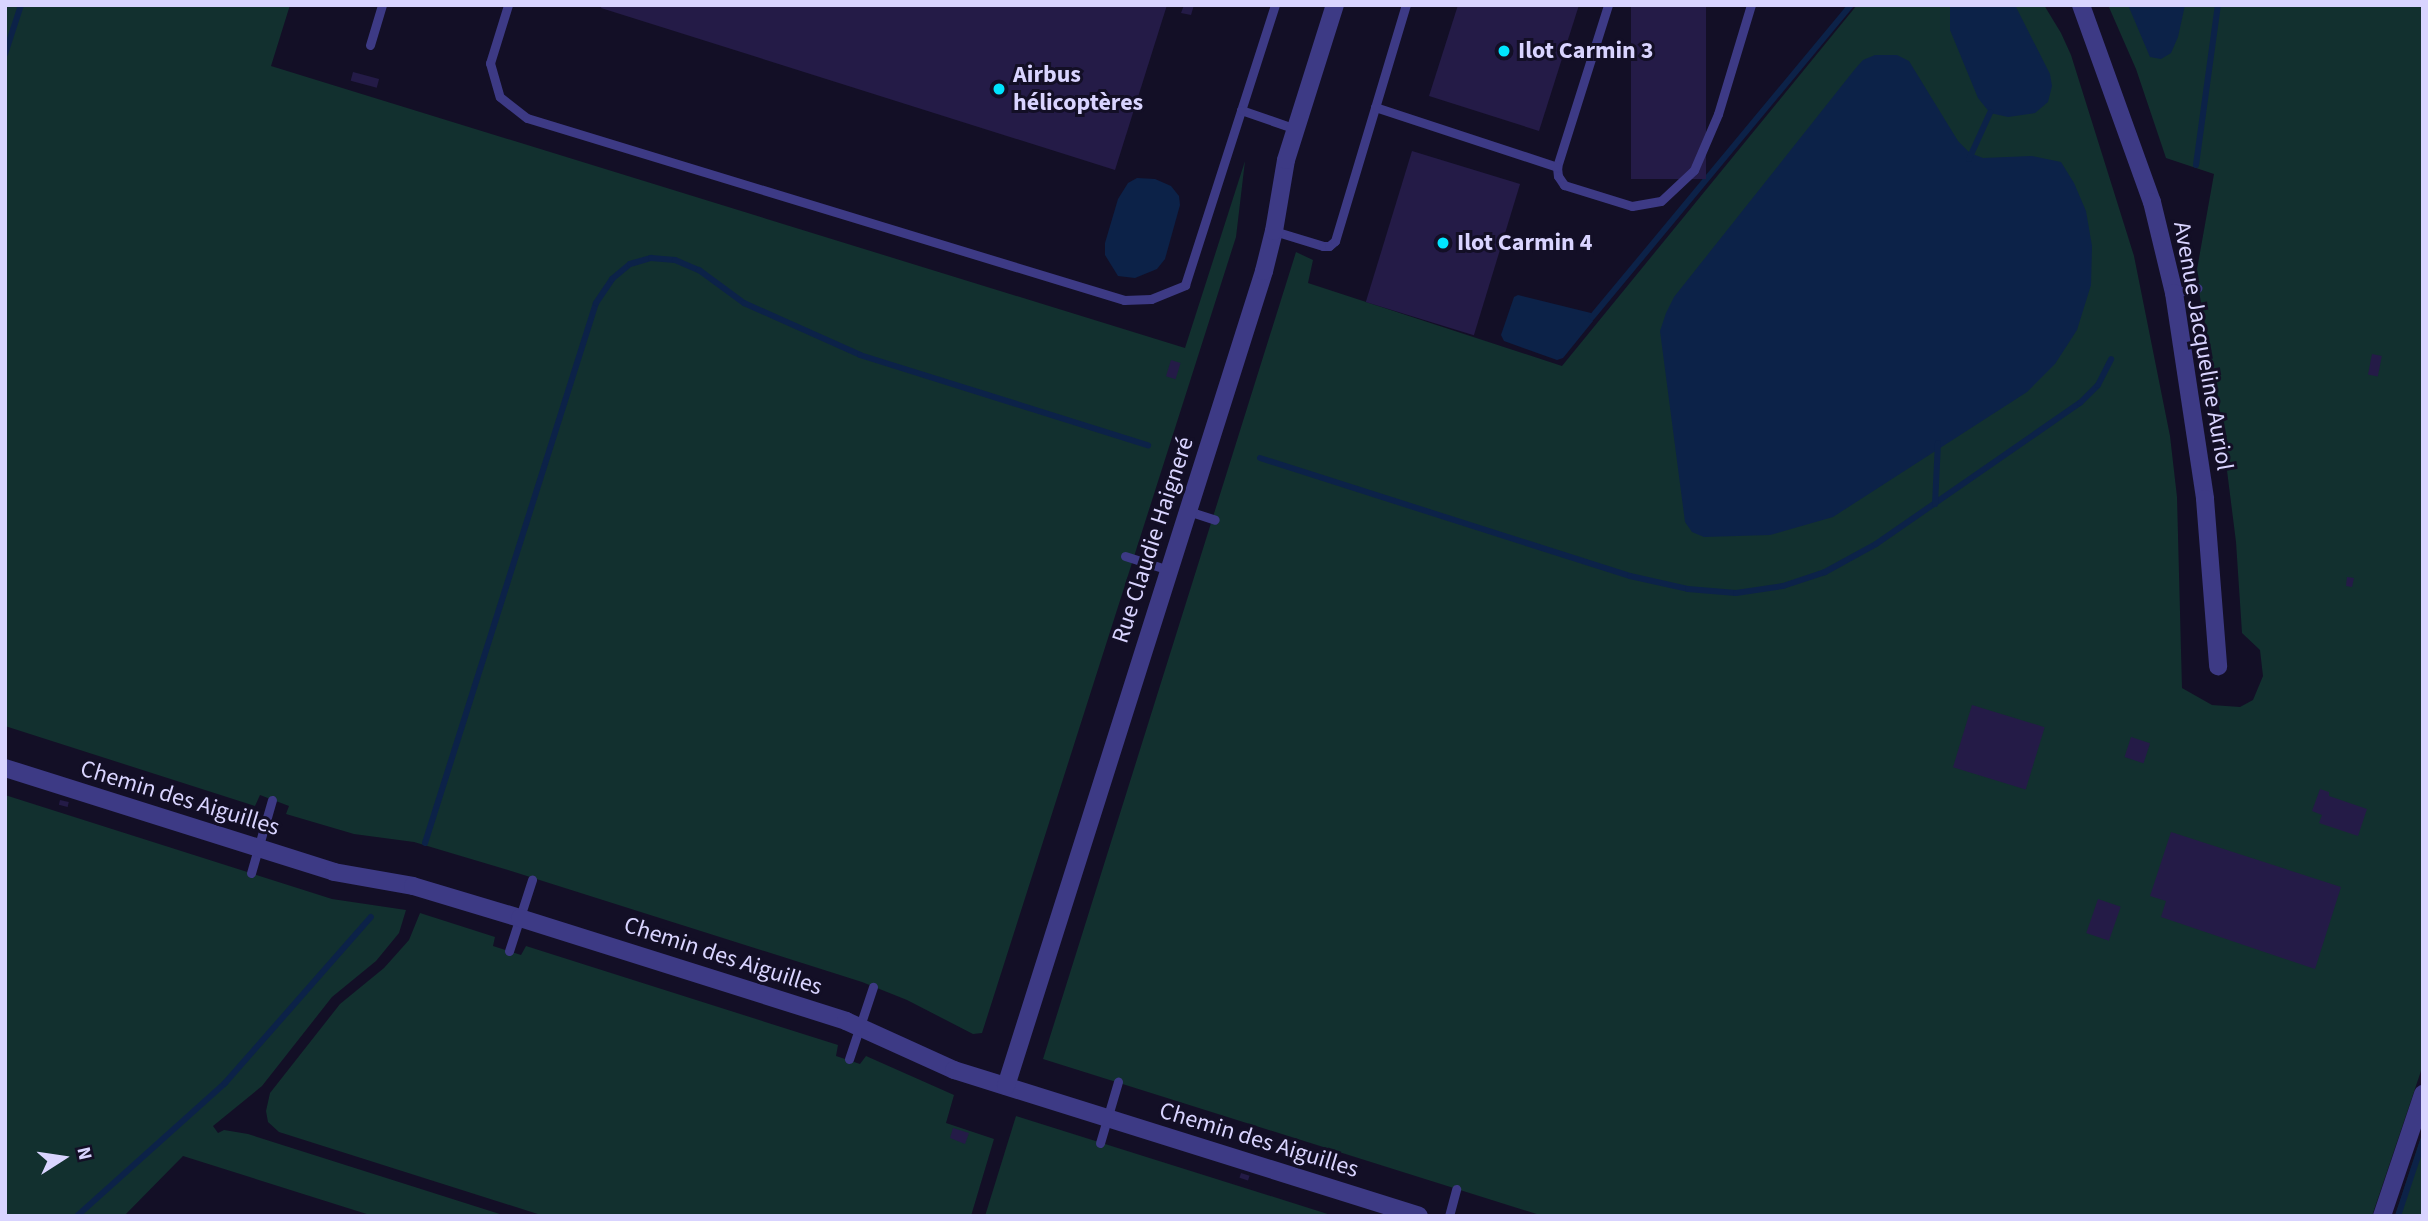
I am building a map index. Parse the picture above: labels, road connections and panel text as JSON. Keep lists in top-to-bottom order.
{
  "streets": {
    "street": ["Avenue Jacqueline Auriol", "Rue Claudie Haigneré", "Chemin des Aiguilles"]
  },
  "crossings": [
    ["Rue Claudie Haigneré", "Chemin des Aiguilles"]
  ],
  "places": ["Ilot Carmin 3", "Airbus hélicoptères", "Ilot Carmin 4"],
  "north": "right"
}
